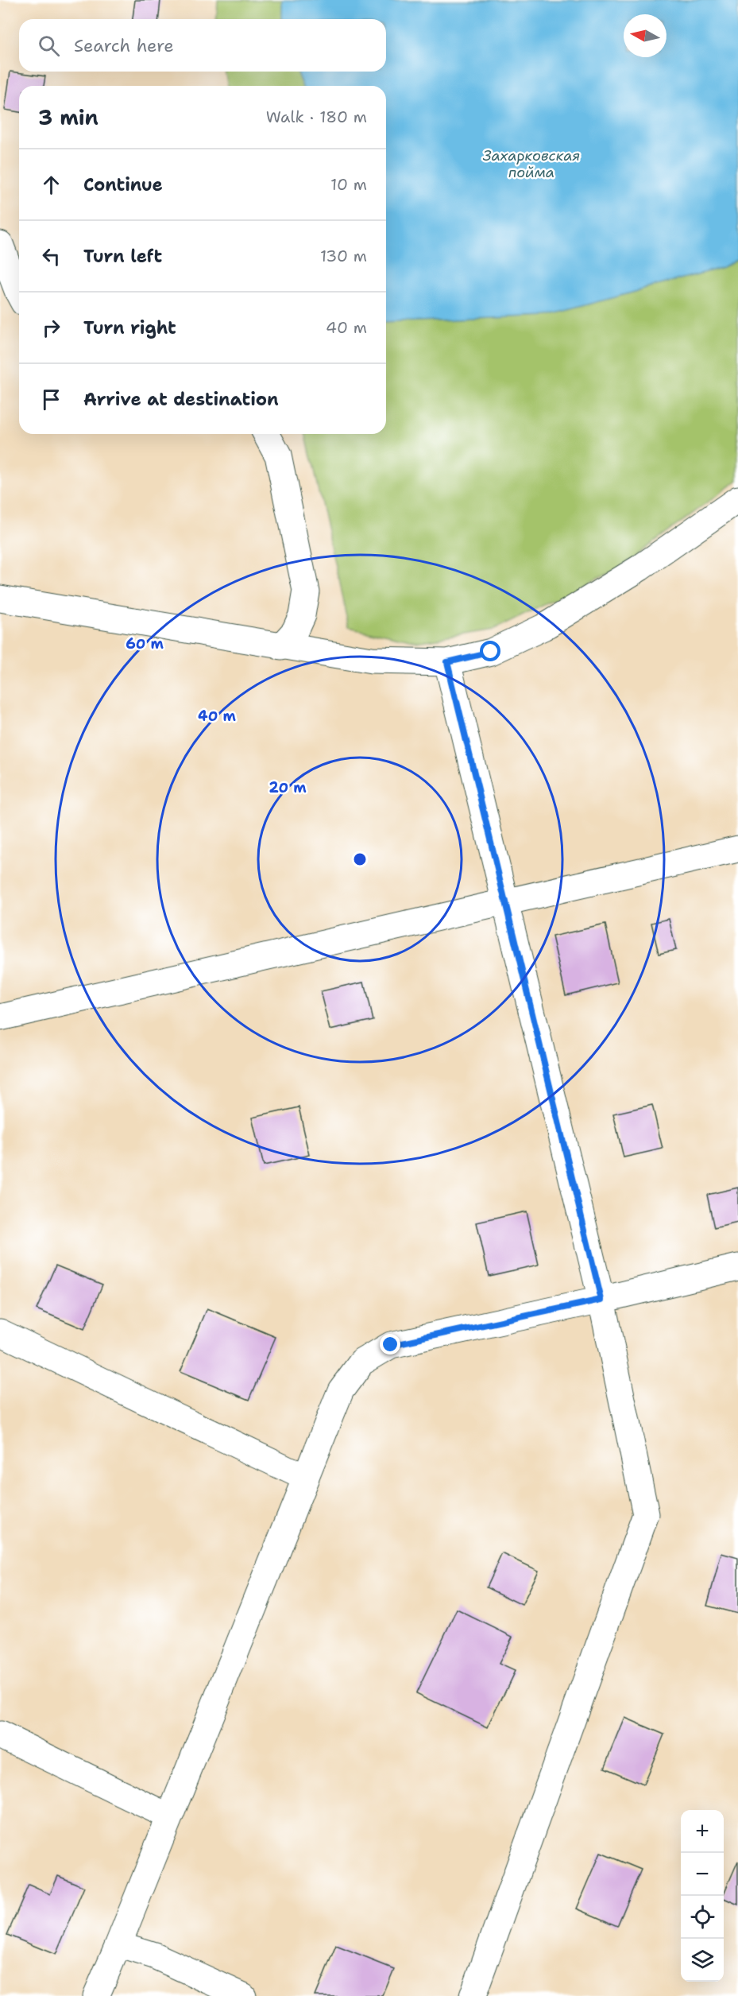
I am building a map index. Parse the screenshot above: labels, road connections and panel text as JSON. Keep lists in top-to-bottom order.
{
  "water": ["Захарковская пойма"],
  "north": "left",
  "page": {
    "search": "Search here",
    "heading": ["3 min", "Walk · 180 m"],
    "list": [
      ["Continue", "10 m"],
      ["Turn left", "130 m"],
      ["Turn right", "40 m"],
      "Arrive at destination"
    ],
    "map_buttons": ["+", "−"]
  },
  "rings": ["60 m", "40 m", "20 m"]
}
